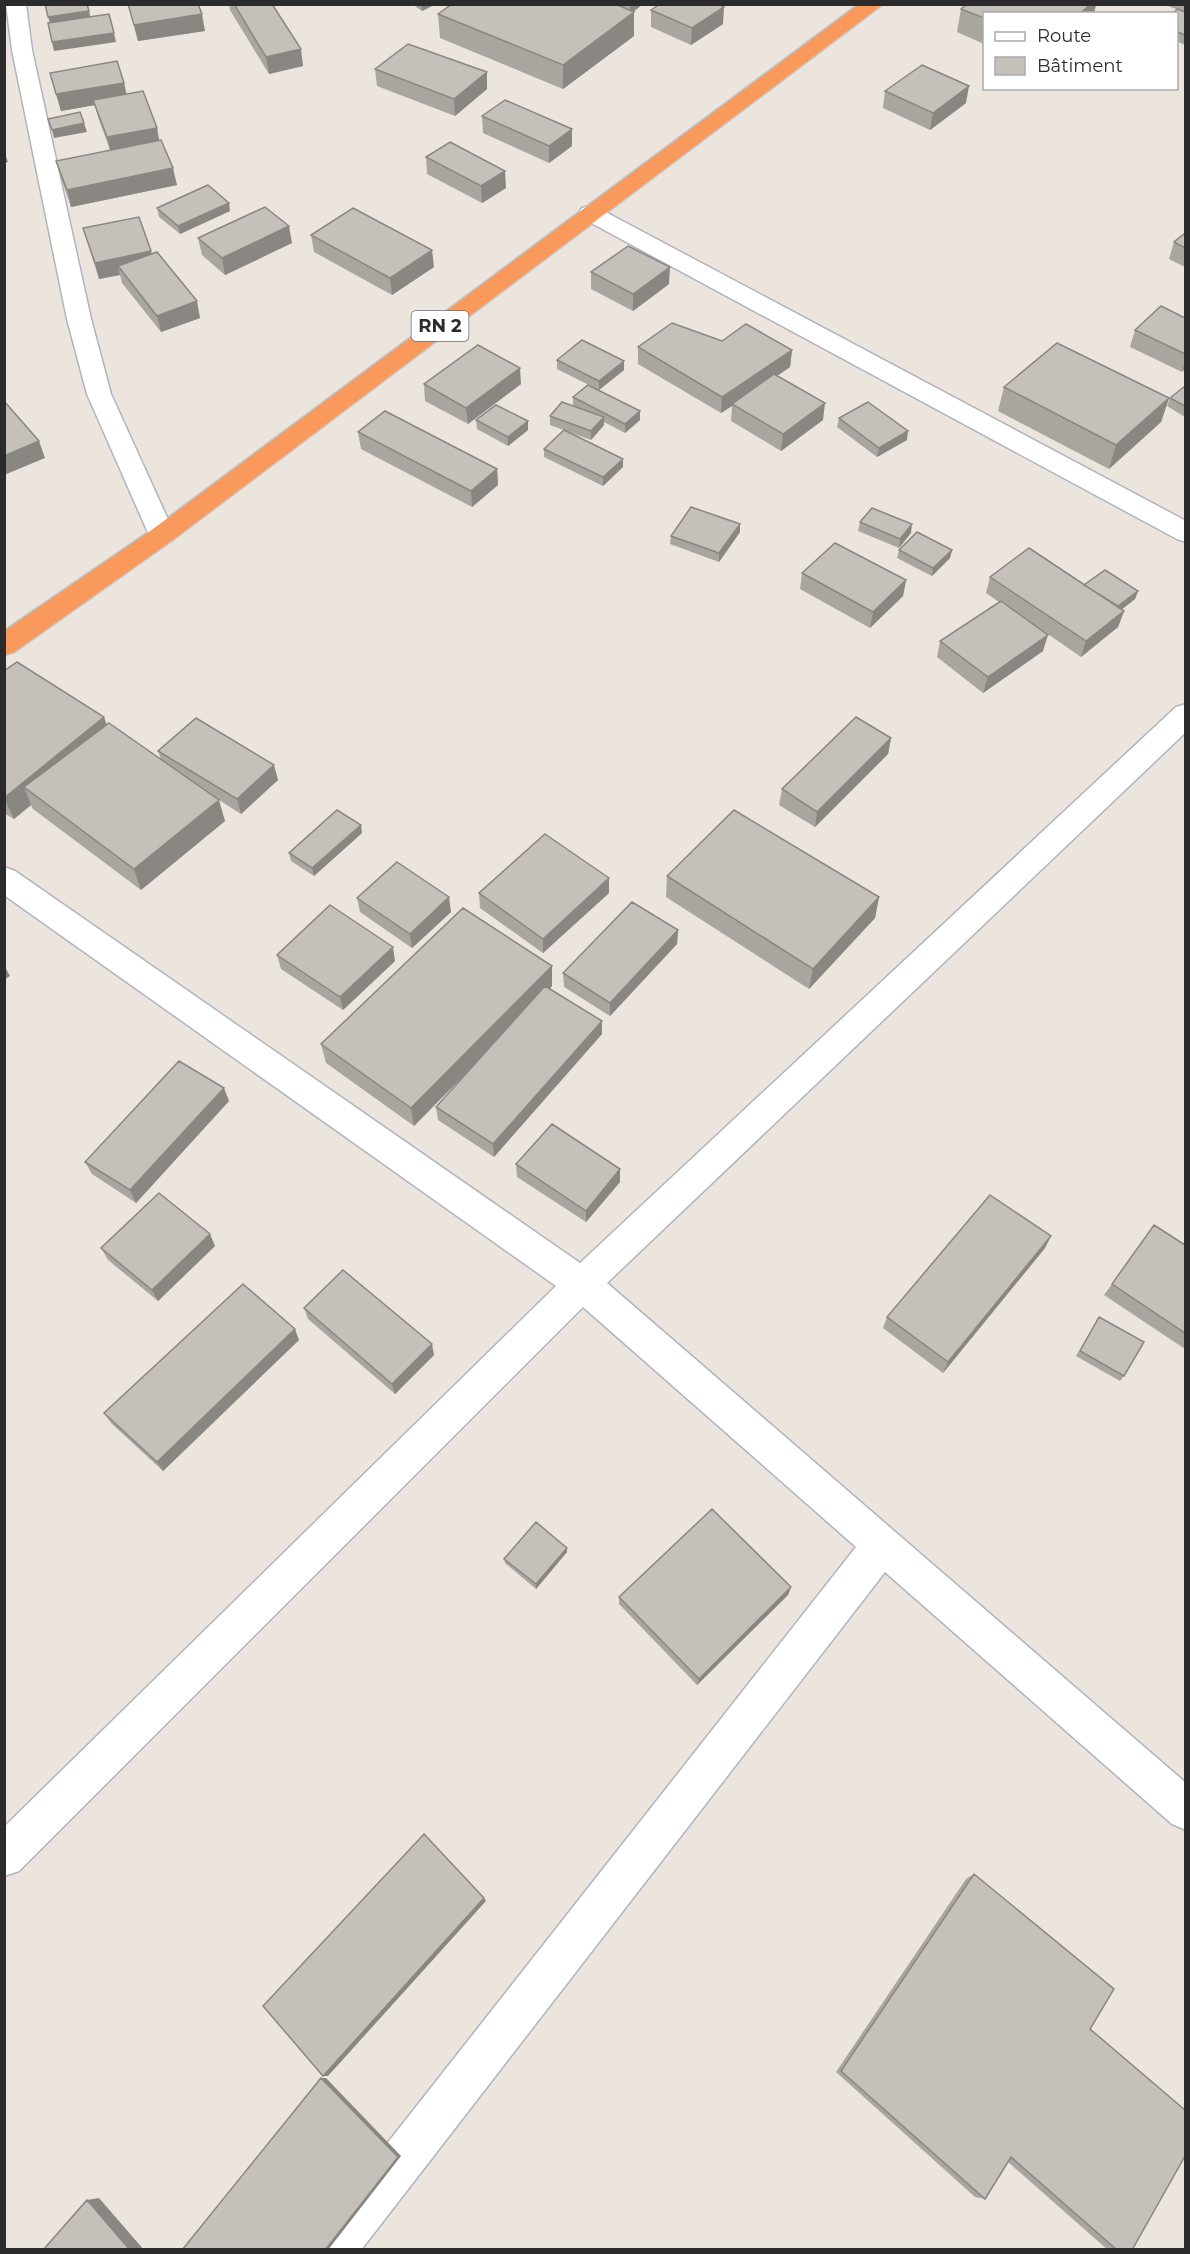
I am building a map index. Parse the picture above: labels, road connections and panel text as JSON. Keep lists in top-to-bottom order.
{
  "streets": {
    "highway": ["RN 2"]
  },
  "legend": ["Route", "Bâtiment"]
}
